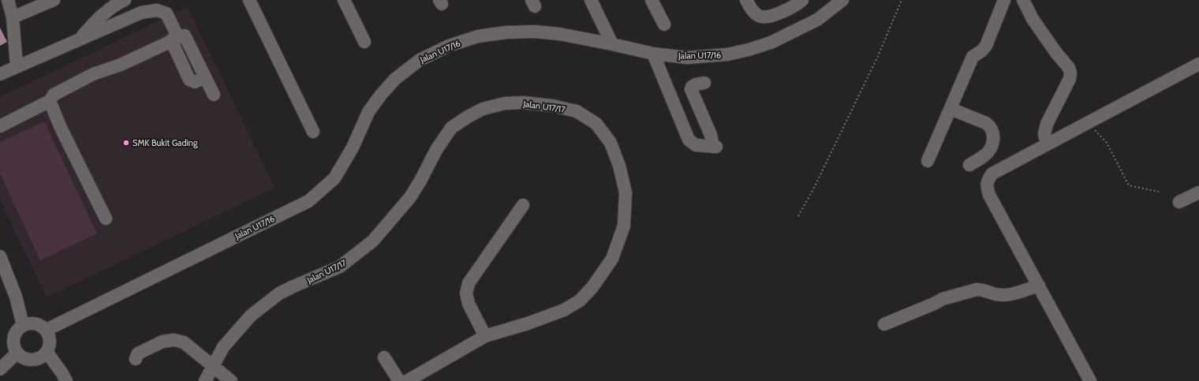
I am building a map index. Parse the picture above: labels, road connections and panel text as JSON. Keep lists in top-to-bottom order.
{
  "streets": {
    "street": ["Jalan U17/16", "Jalan U17/17"]
  },
  "places": ["SMK Bukit Gading"]
}
